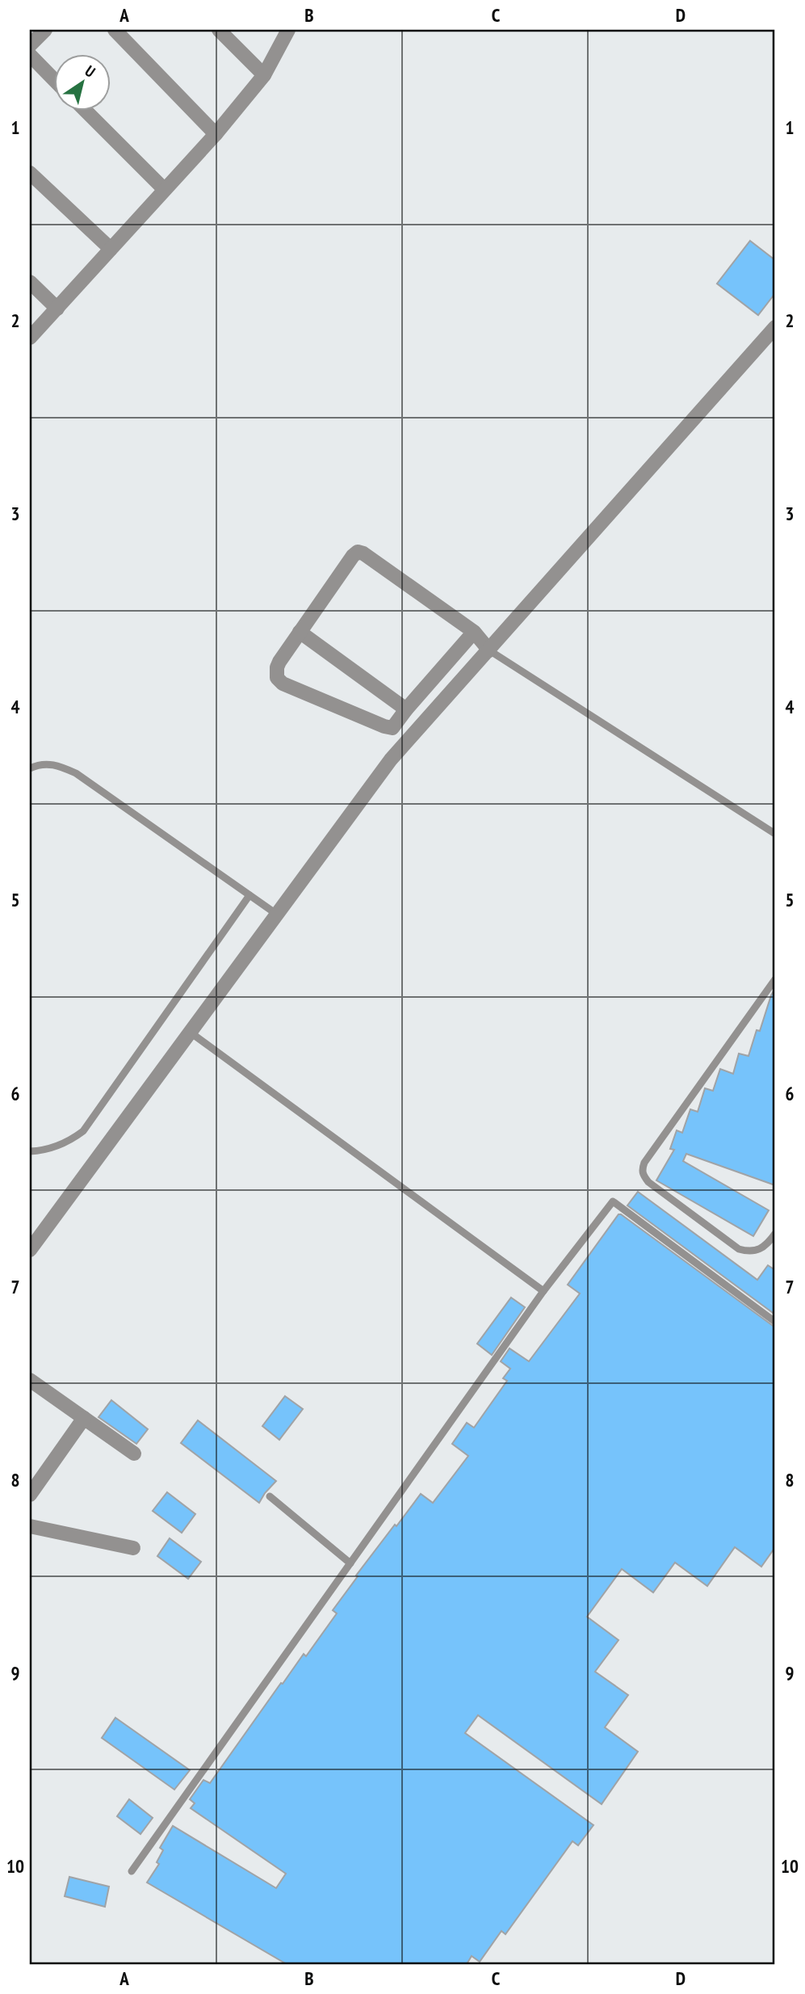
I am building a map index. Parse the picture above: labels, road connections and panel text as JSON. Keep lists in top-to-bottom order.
{
  "north": "top right",
  "grid": {
    "columns": [
      "A",
      "B",
      "C",
      "D"
    ],
    "rows": [
      "1",
      "2",
      "3",
      "4",
      "5",
      "6",
      "7",
      "8",
      "9",
      "10"
    ]
  }
}
